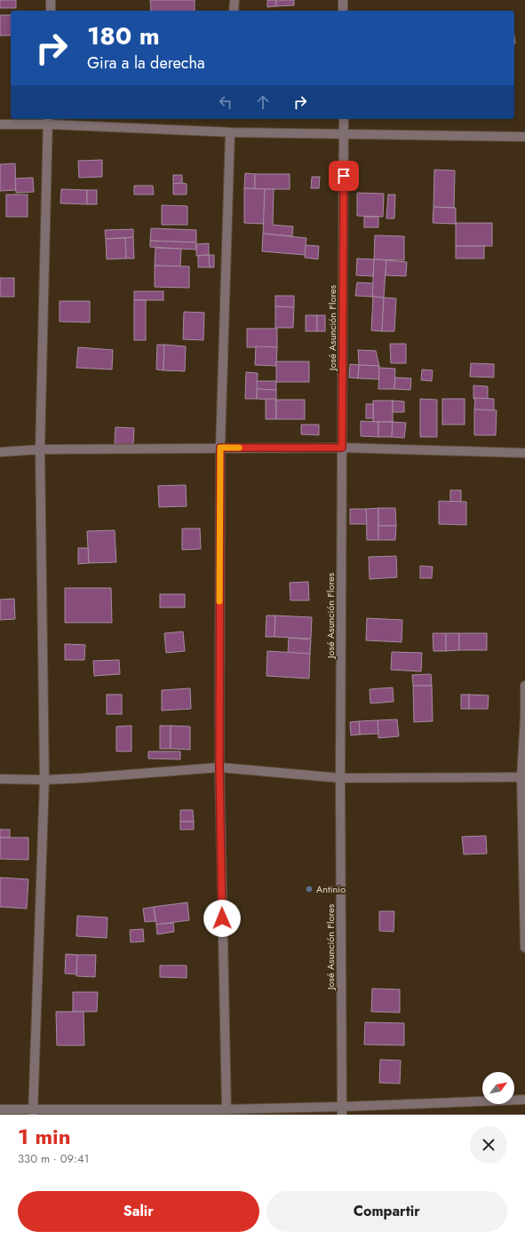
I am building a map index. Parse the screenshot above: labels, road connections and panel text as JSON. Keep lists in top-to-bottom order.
{
  "streets": {
    "street": ["José Asunción Flores"]
  },
  "places": ["Antinio"],
  "north": "top right",
  "page": {
    "turn": ["180 m", "Gira a la derecha"],
    "heading": ["1 min", "330 m · 09:41"],
    "buttons": ["Salir", "Compartir"]
  }
}
